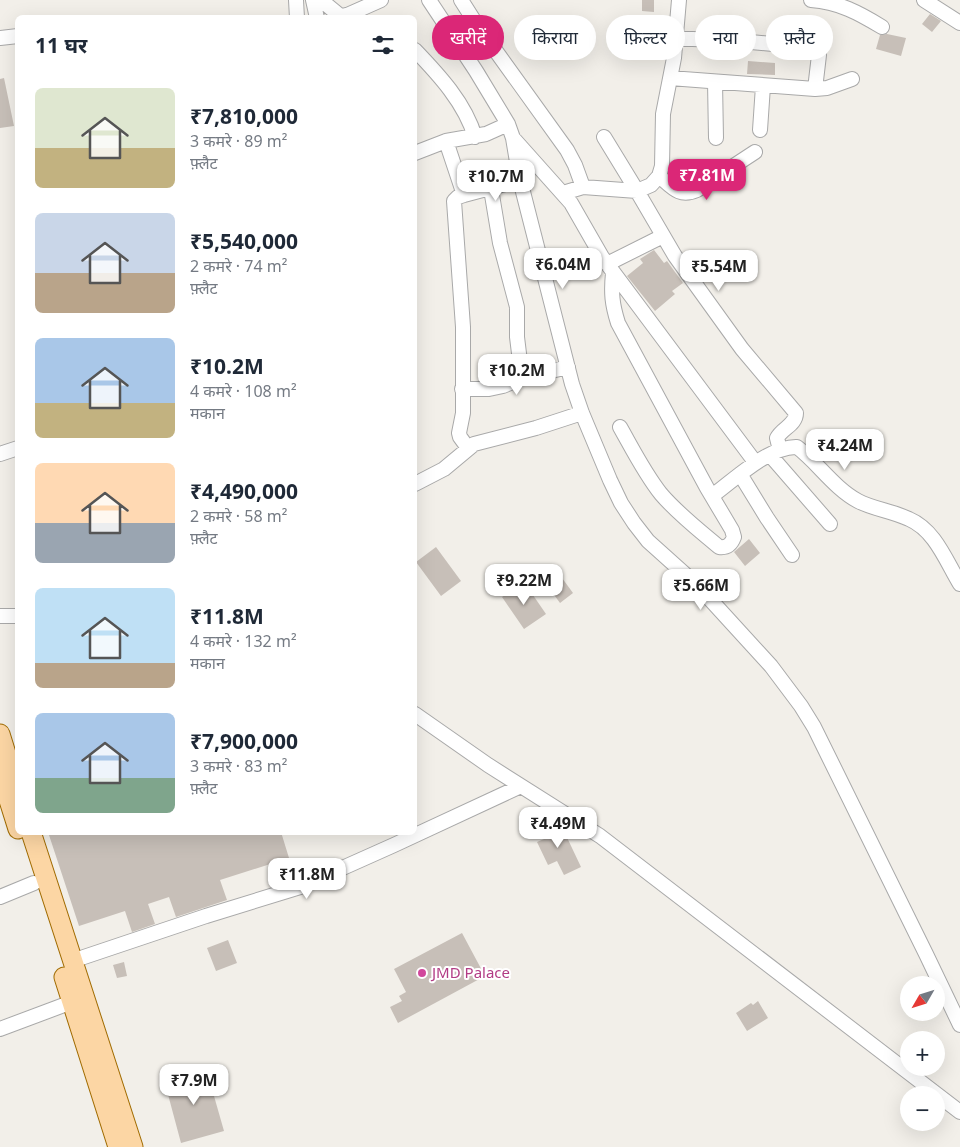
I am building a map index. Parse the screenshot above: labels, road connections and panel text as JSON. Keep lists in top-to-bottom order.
{
  "places": ["JMD Palace"],
  "north": "bottom left",
  "page": {
    "chip": [
      "खरीदें",
      "किराया",
      "फ़िल्टर",
      "नया",
      "फ़्लैट"
    ],
    "heading": "11 घर",
    "list": [
      {
        "name": "₹7,810,000",
        "note": "3 कमरे · 89 m² · फ़्लैट"
      },
      {
        "name": "₹5,540,000",
        "note": "2 कमरे · 74 m² · फ़्लैट"
      },
      {
        "name": "₹10.2M",
        "note": "4 कमरे · 108 m² · मकान"
      },
      {
        "name": "₹4,490,000",
        "note": "2 कमरे · 58 m² · फ़्लैट"
      },
      {
        "name": "₹11.8M",
        "note": "4 कमरे · 132 m² · मकान"
      },
      {
        "name": "₹7,900,000",
        "note": "3 कमरे · 83 m² · फ़्लैट"
      }
    ],
    "price": [
      "₹7.81M",
      "₹10.7M",
      "₹6.04M",
      "₹5.54M",
      "₹10.2M",
      "₹4.24M",
      "₹9.22M",
      "₹5.66M",
      "₹4.49M",
      "₹11.8M",
      "₹7.9M"
    ],
    "map_buttons": ["+", "−"]
  }
}
